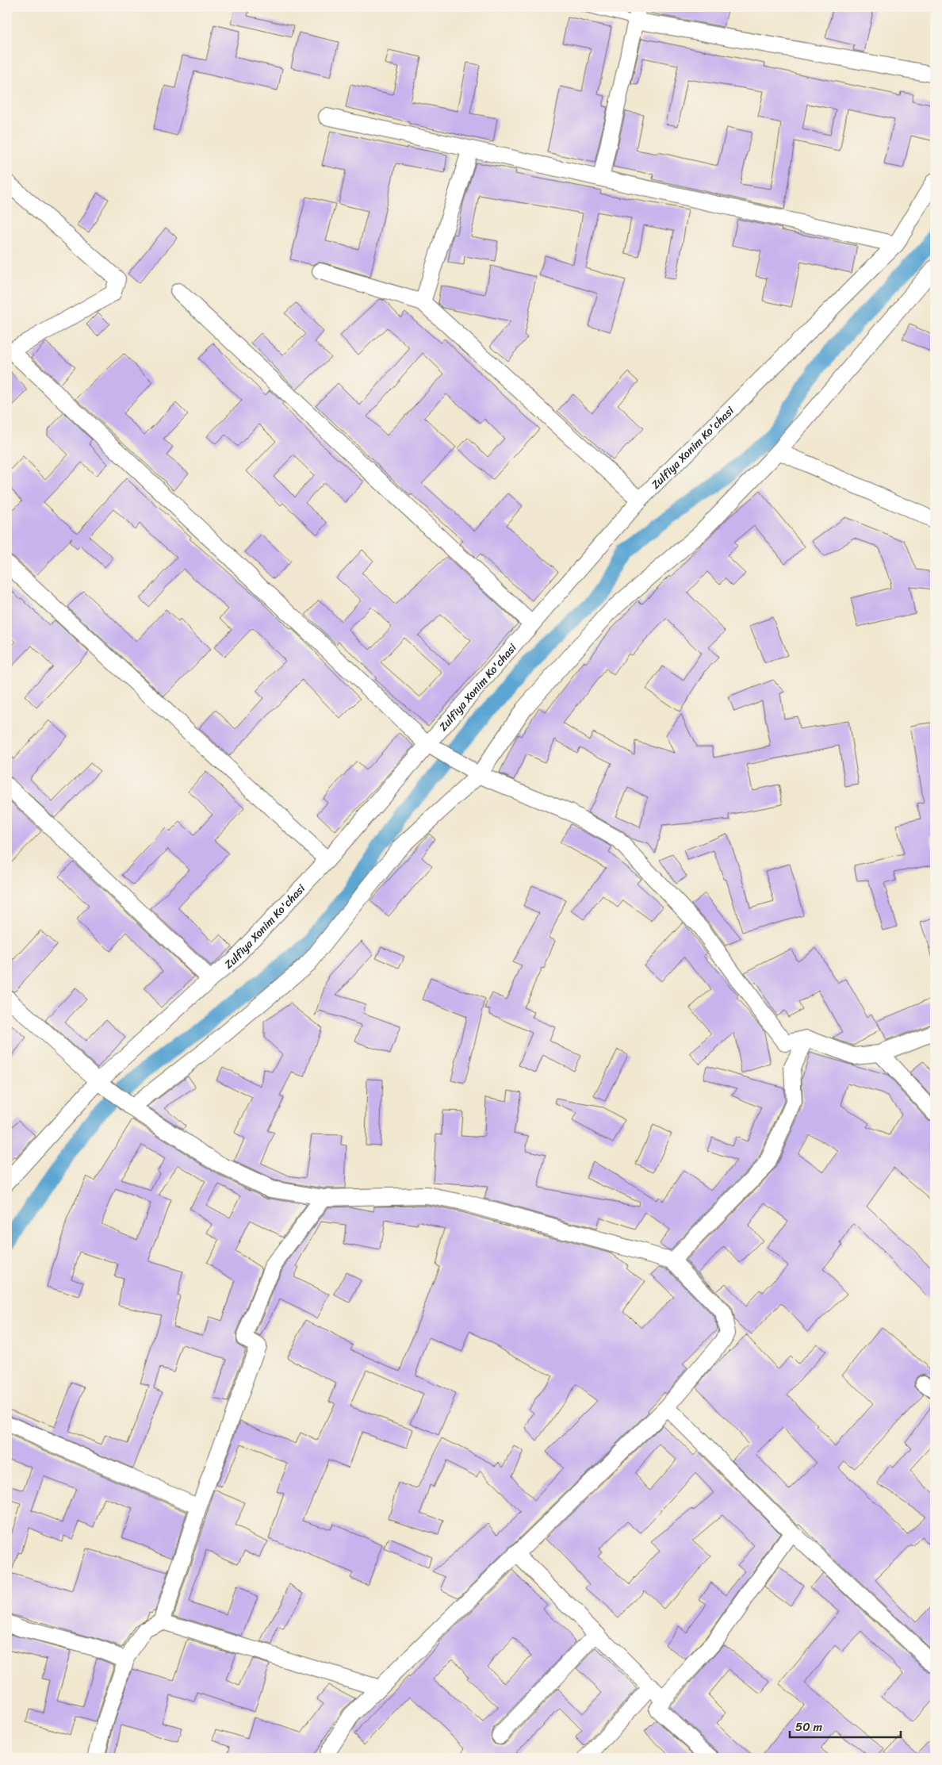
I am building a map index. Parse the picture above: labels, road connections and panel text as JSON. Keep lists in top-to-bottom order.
{
  "streets": {
    "street": ["Zulfiya Xonim Ko'chasi"]
  },
  "scale_bar": "50 m"
}
